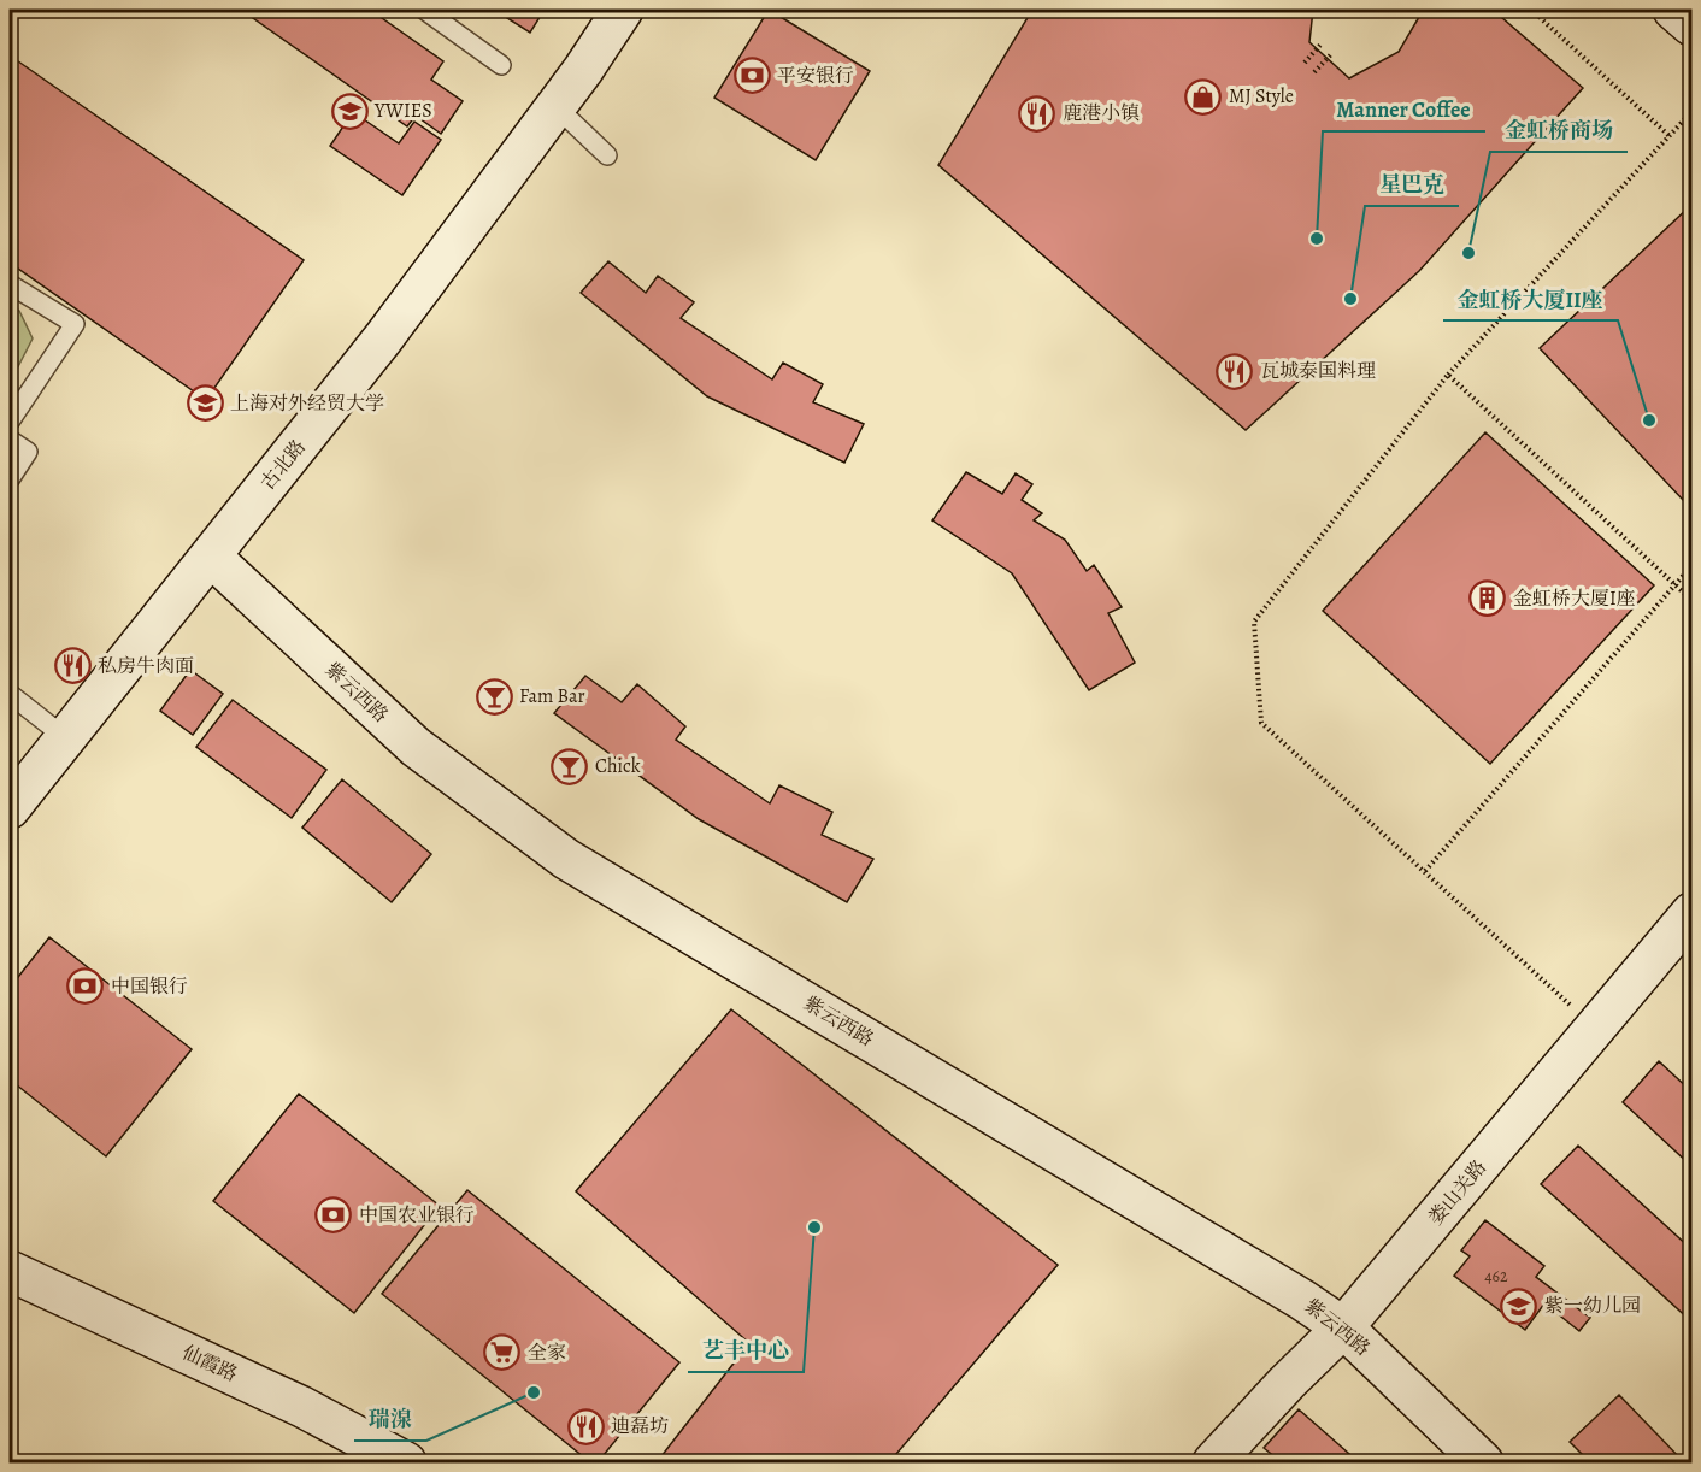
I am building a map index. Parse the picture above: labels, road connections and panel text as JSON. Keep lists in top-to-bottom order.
{
  "streets": {
    "street": [
      "古北路",
      "紫云西路",
      "娄山关路",
      "仙霞路"
    ]
  },
  "crossings": [
    ["古北路", "紫云西路"],
    ["紫云西路", "娄山关路"]
  ],
  "places": {
    "bank": ["平安银行", "中国银行", "中国农业银行"],
    "shop": ["MJ Style"],
    "school or university": ["YWIES", "上海对外经贸大学", "紫一幼儿园"],
    "restaurant": [
      "鹿港小镇",
      "瓦城泰国料理",
      "私房牛肉面",
      "迪磊坊"
    ],
    "other": [
      "Manner Coffee",
      "金虹桥商场",
      "星巴克",
      "金虹桥大厦II座",
      "艺丰中心",
      "瑞湶"
    ],
    "building": ["金虹桥大厦I座"],
    "bar": ["Fam Bar", "Chick"],
    "supermarket": ["全家"]
  },
  "house_numbers": ["462"]
}
